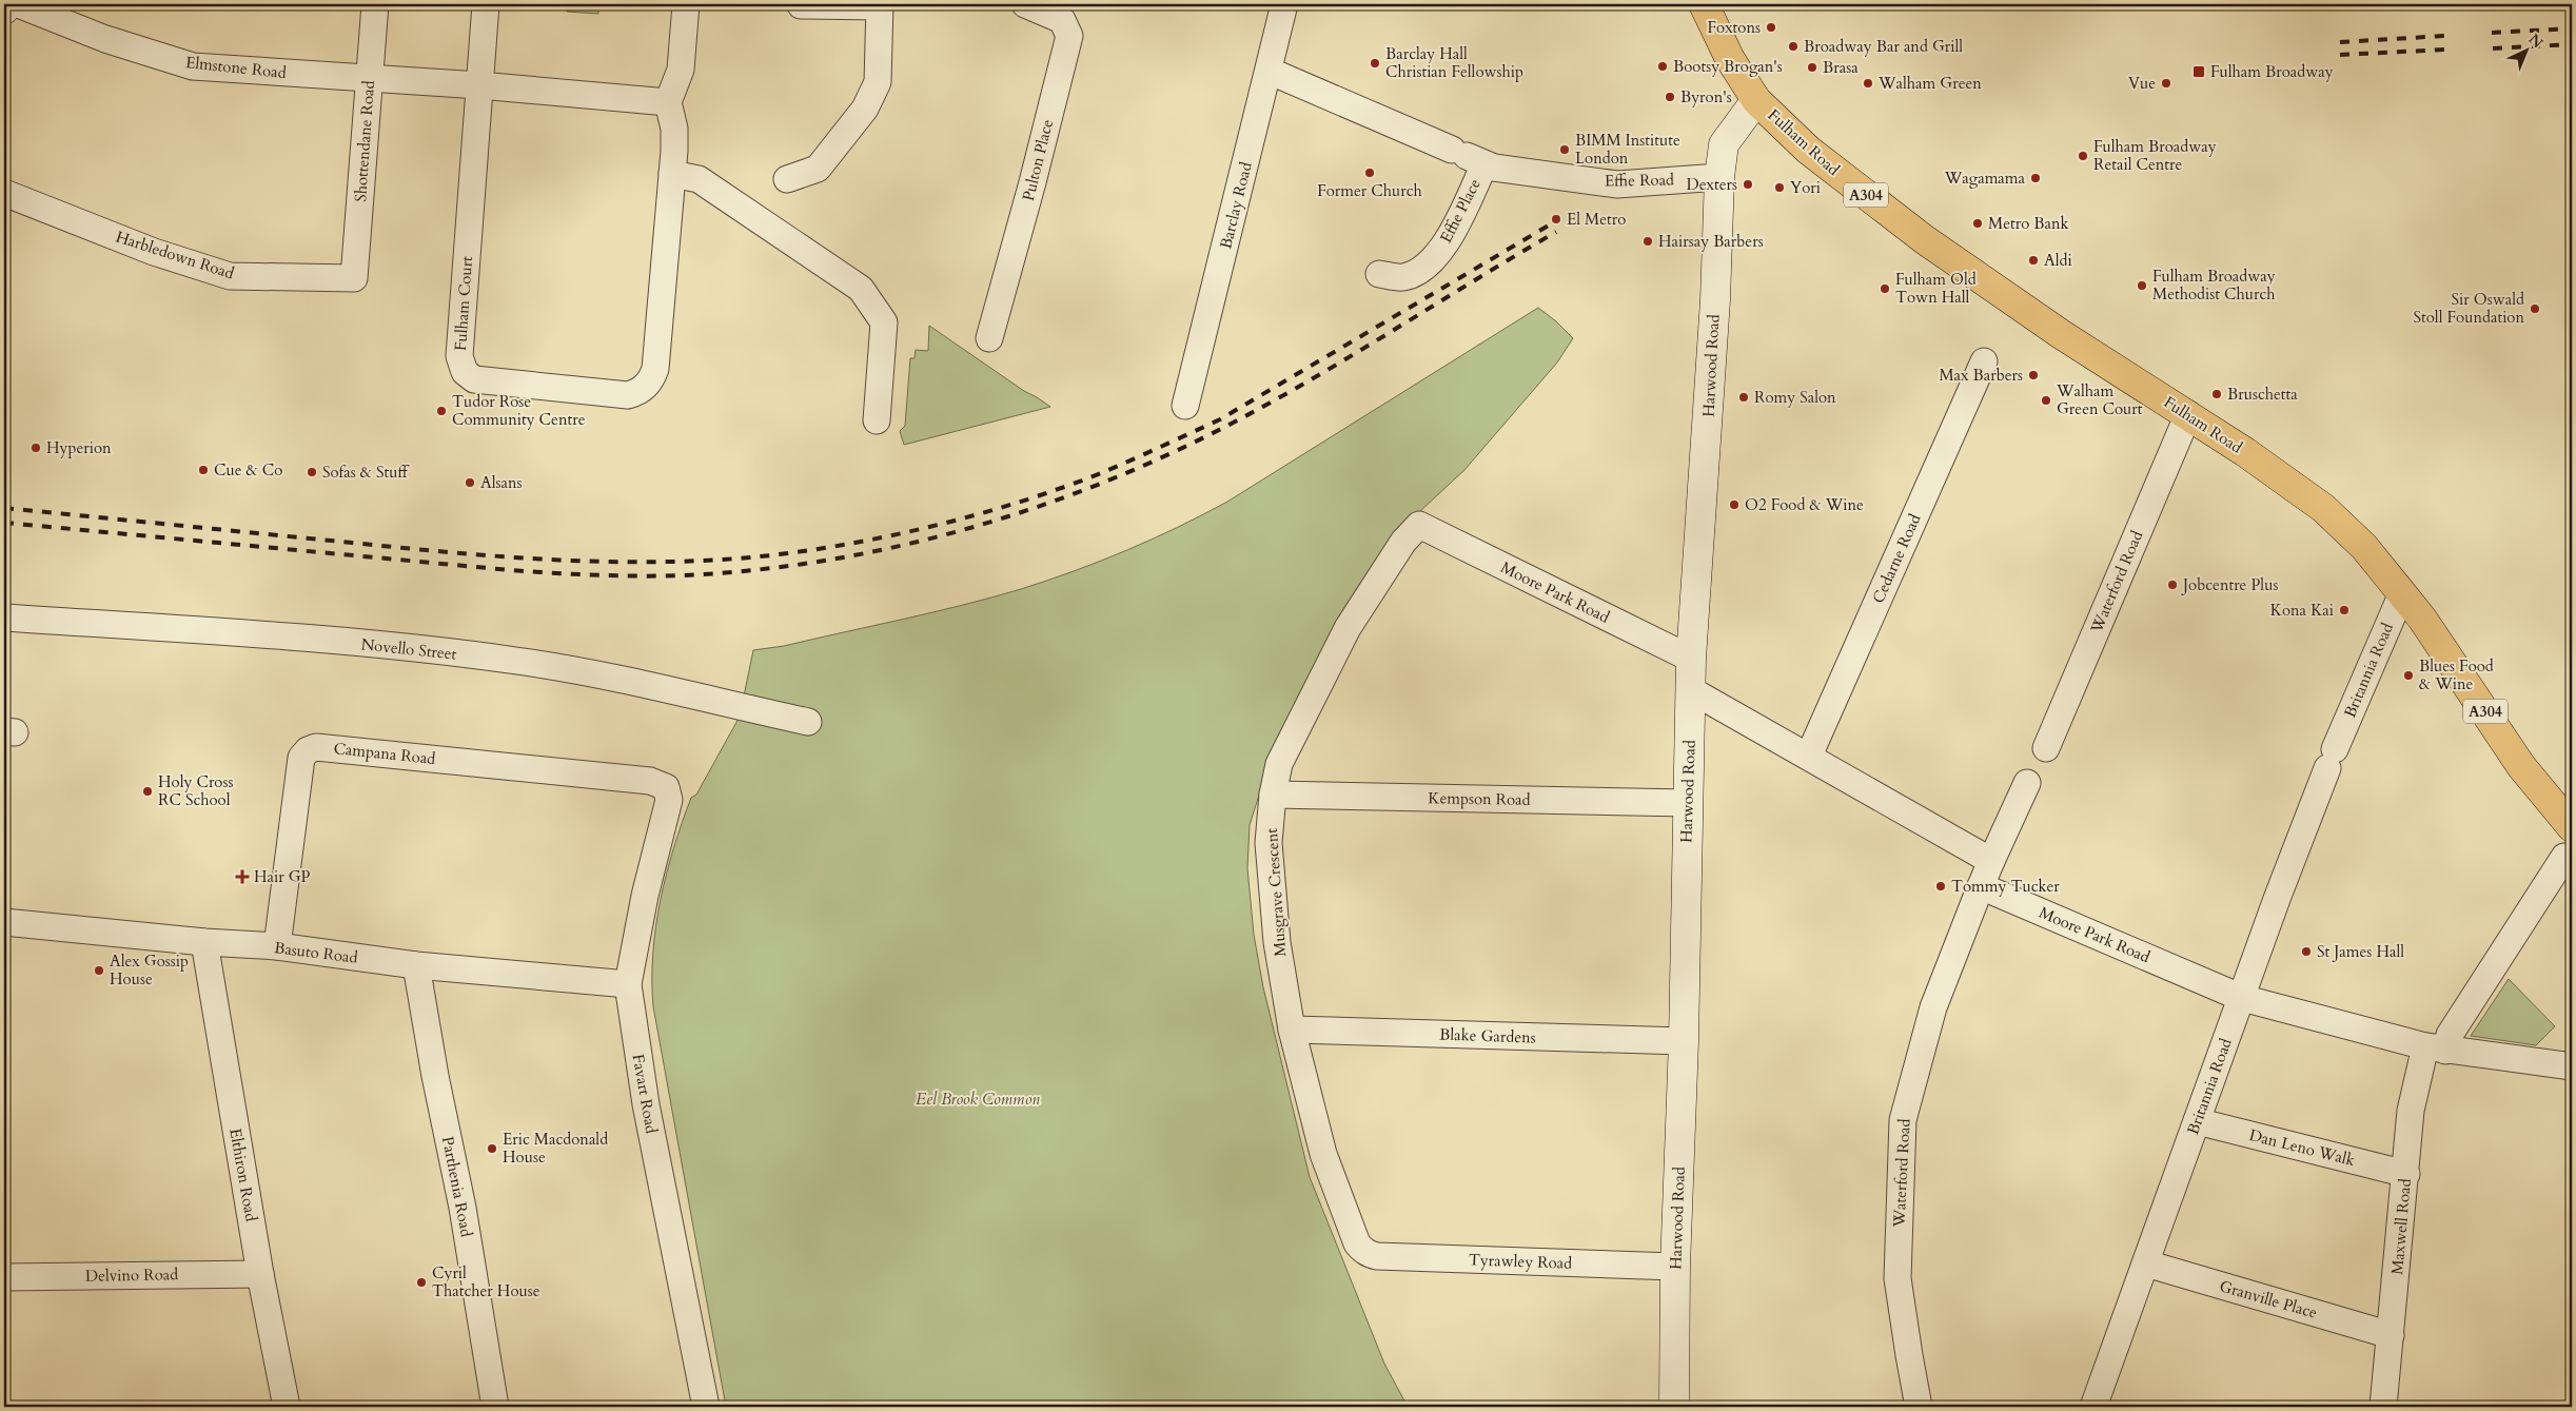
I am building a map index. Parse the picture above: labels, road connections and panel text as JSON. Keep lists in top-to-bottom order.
{
  "streets": {
    "main road": ["Fulham Road", "A304", "Harwood Road"],
    "street": [
      "Elmstone Road",
      "Shottendane Road",
      "Pulton Place",
      "Effie Road",
      "Barclay Road",
      "Effie Place",
      "Harbledown Road",
      "Fulham Court",
      "Cedarne Road",
      "Waterford Road",
      "Moore Park Road",
      "Novello Street",
      "Britannia Road",
      "Campana Road",
      "Kempson Road",
      "Musgrave Crescent",
      "Basuto Road",
      "Blake Gardens",
      "Favart Road",
      "Dan Leno Walk",
      "Elthiron Road",
      "Parthenia Road",
      "Maxwell Road",
      "Tyrawley Road",
      "Delvino Road",
      "Granville Place"
    ]
  },
  "crossings": [
    ["Elmstone Road", "Shottendane Road"],
    ["Shottendane Road", "Harbledown Road"],
    ["Fulham Road", "A304"],
    ["Fulham Road", "Waterford Road"],
    ["Fulham Road", "Britannia Road"],
    ["Effie Road", "Barclay Road"],
    ["Effie Road", "Effie Place"],
    ["Effie Road", "Harwood Road"],
    ["Harwood Road", "Moore Park Road"],
    ["Harwood Road", "Kempson Road"],
    ["Harwood Road", "Blake Gardens"],
    ["Harwood Road", "Tyrawley Road"],
    ["Waterford Road", "Moore Park Road"],
    ["Moore Park Road", "Britannia Road"],
    ["Moore Park Road", "Musgrave Crescent"],
    ["Moore Park Road", "Maxwell Road"],
    ["Britannia Road", "Dan Leno Walk"],
    ["Britannia Road", "Granville Place"],
    ["Campana Road", "Basuto Road"],
    ["Campana Road", "Favart Road"],
    ["Kempson Road", "Musgrave Crescent"],
    ["Musgrave Crescent", "Blake Gardens"],
    ["Musgrave Crescent", "Tyrawley Road"],
    ["Basuto Road", "Favart Road"],
    ["Basuto Road", "Elthiron Road"],
    ["Basuto Road", "Parthenia Road"],
    ["Dan Leno Walk", "Maxwell Road"],
    ["Elthiron Road", "Delvino Road"],
    ["Maxwell Road", "Granville Place"]
  ],
  "parks": ["Eel Brook Common"],
  "places": {
    "other": [
      "Foxtons",
      "Broadway Bar and Grill",
      "Barclay Hall Christian Fellowship",
      "Bootsy Brogan's",
      "Brasa",
      "Walham Green",
      "Vue",
      "Byron's",
      "BIMM Institute London",
      "Fulham Broadway Retail Centre",
      "Former Church",
      "Wagamama",
      "Dexters",
      "Yori",
      "El Metro",
      "Metro Bank",
      "Hairsay Barbers",
      "Aldi",
      "Fulham Broadway Methodist Church",
      "Fulham Old Town Hall",
      "Sir Oswald Stoll Foundation",
      "Max Barbers",
      "Bruschetta",
      "Romy Salon",
      "Walham Green Court",
      "Tudor Rose Community Centre",
      "Hyperion",
      "Cue & Co",
      "Sofas & Stuff",
      "Alsans",
      "O2 Food & Wine",
      "Jobcentre Plus",
      "Kona Kai",
      "Blues Food & Wine",
      "Holy Cross RC School",
      "Tommy Tucker",
      "St James Hall",
      "Alex Gossip House",
      "Eric Macdonald House",
      "Cyril Thatcher House"
    ],
    "transit": ["Fulham Broadway"],
    "health": ["Hair GP"]
  },
  "north": "top right"
}
